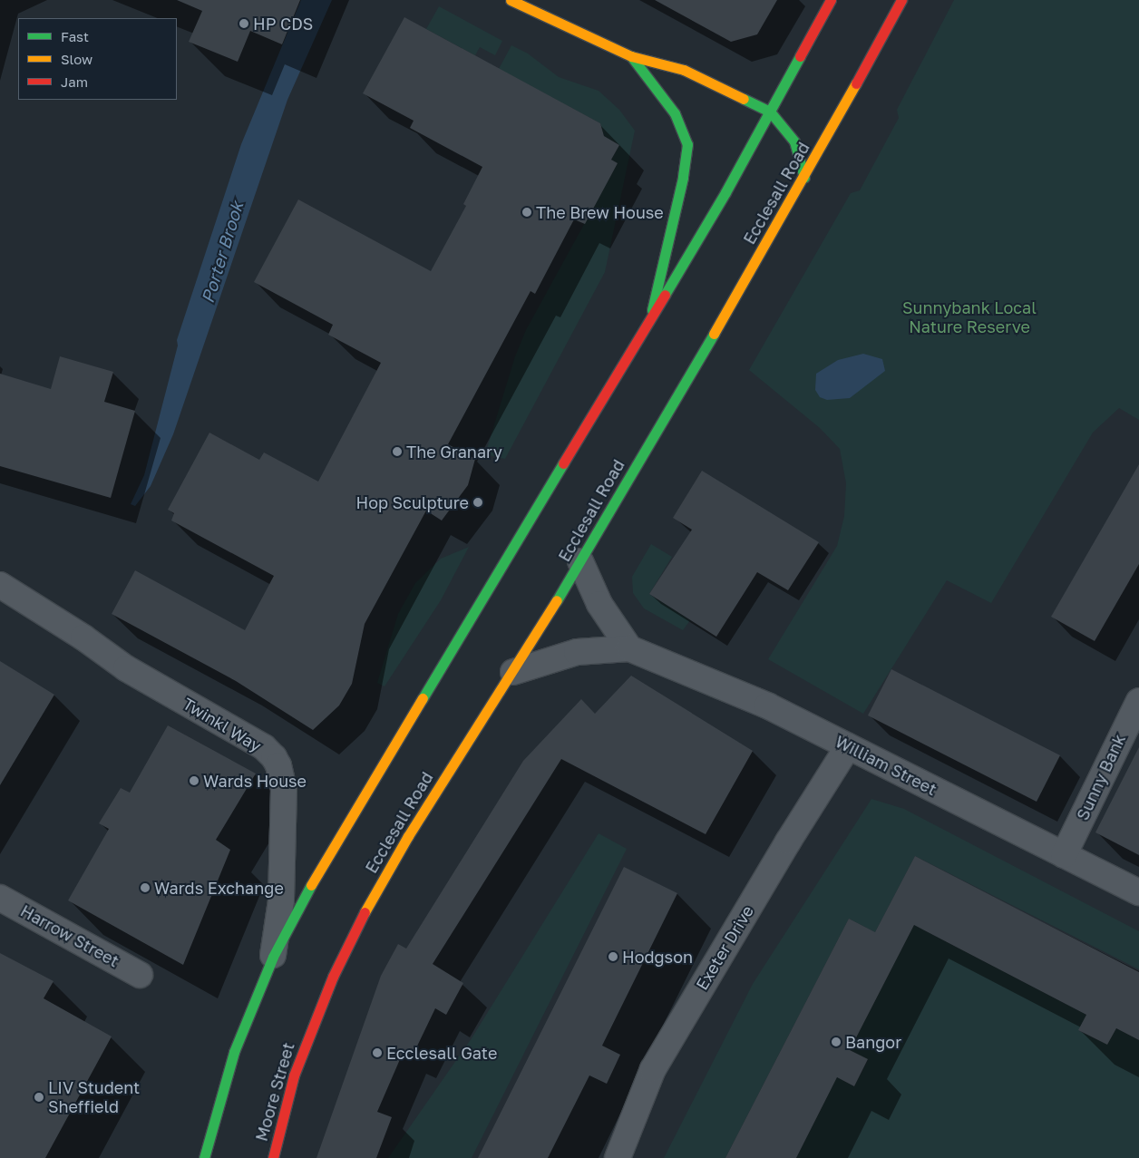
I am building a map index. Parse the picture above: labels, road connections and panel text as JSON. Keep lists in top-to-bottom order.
{
  "streets": {
    "main road": ["Ecclesall Road", "Moore Street"],
    "street": [
      "Twinkl Way",
      "William Street",
      "Sunny Bank",
      "Harrow Street",
      "Exeter Drive"
    ]
  },
  "crossings": [
    ["Ecclesall Road", "William Street"],
    ["Ecclesall Road", "Moore Street"],
    ["William Street", "Sunny Bank"],
    ["William Street", "Exeter Drive"]
  ],
  "water": ["Porter Brook"],
  "parks": ["Sunnybank Local Nature Reserve"],
  "places": [
    "HP CDS",
    "The Brew House",
    "The Granary",
    "Hop Sculpture",
    "Wards House",
    "Wards Exchange",
    "Hodgson",
    "Bangor",
    "Ecclesall Gate",
    "LIV Student Sheffield"
  ],
  "legend": ["Fast", "Slow", "Jam"]
}
